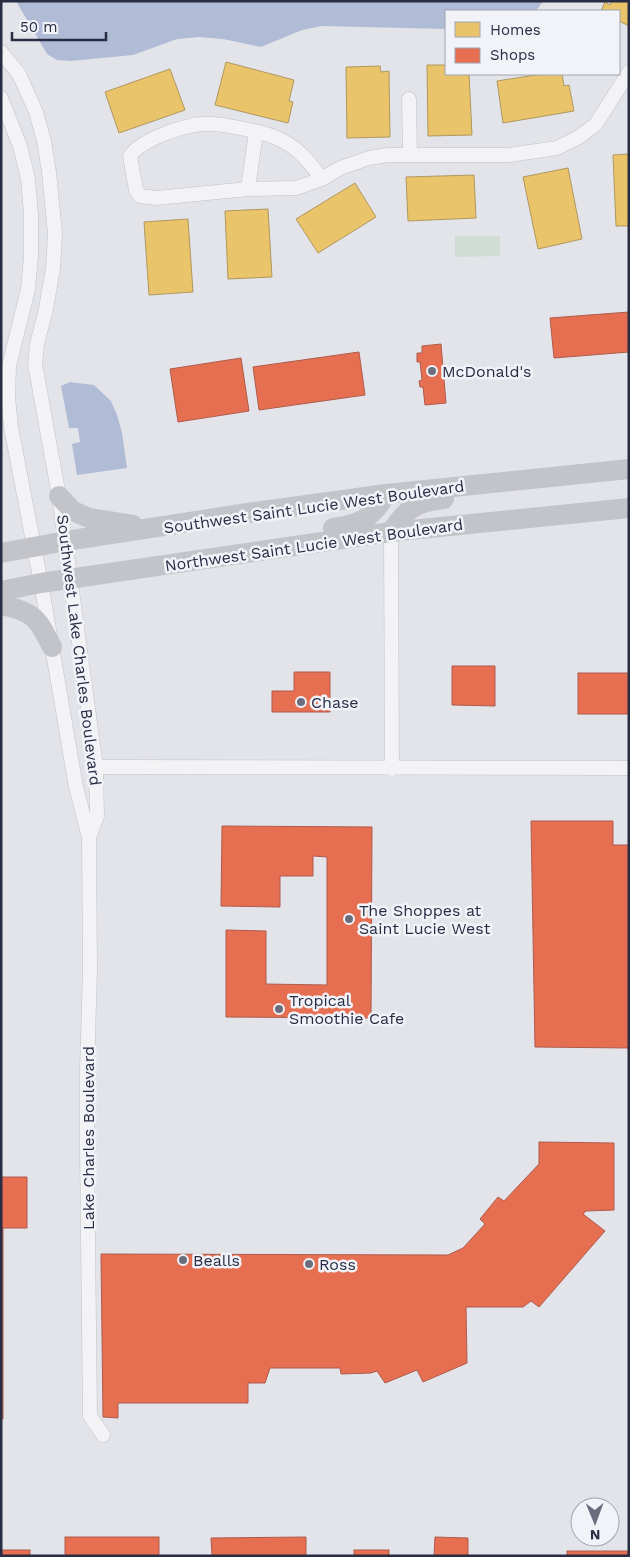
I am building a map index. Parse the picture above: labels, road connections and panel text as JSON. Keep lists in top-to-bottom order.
{
  "streets": {
    "main road": ["Southwest Saint Lucie West Boulevard", "Northwest Saint Lucie West Boulevard"],
    "street": ["Southwest Lake Charles Boulevard", "Lake Charles Boulevard"]
  },
  "crossings": [
    ["Southwest Saint Lucie West Boulevard", "Southwest Lake Charles Boulevard"],
    ["Northwest Saint Lucie West Boulevard", "Southwest Lake Charles Boulevard"],
    ["Southwest Lake Charles Boulevard", "Lake Charles Boulevard"]
  ],
  "places": [
    "McDonald's",
    "Chase",
    "The Shoppes at Saint Lucie West",
    "Tropical Smoothie Cafe",
    "Bealls",
    "Ross"
  ],
  "legend": ["Homes", "Shops"],
  "scale_bar": "50 m",
  "north": "bottom"
}
